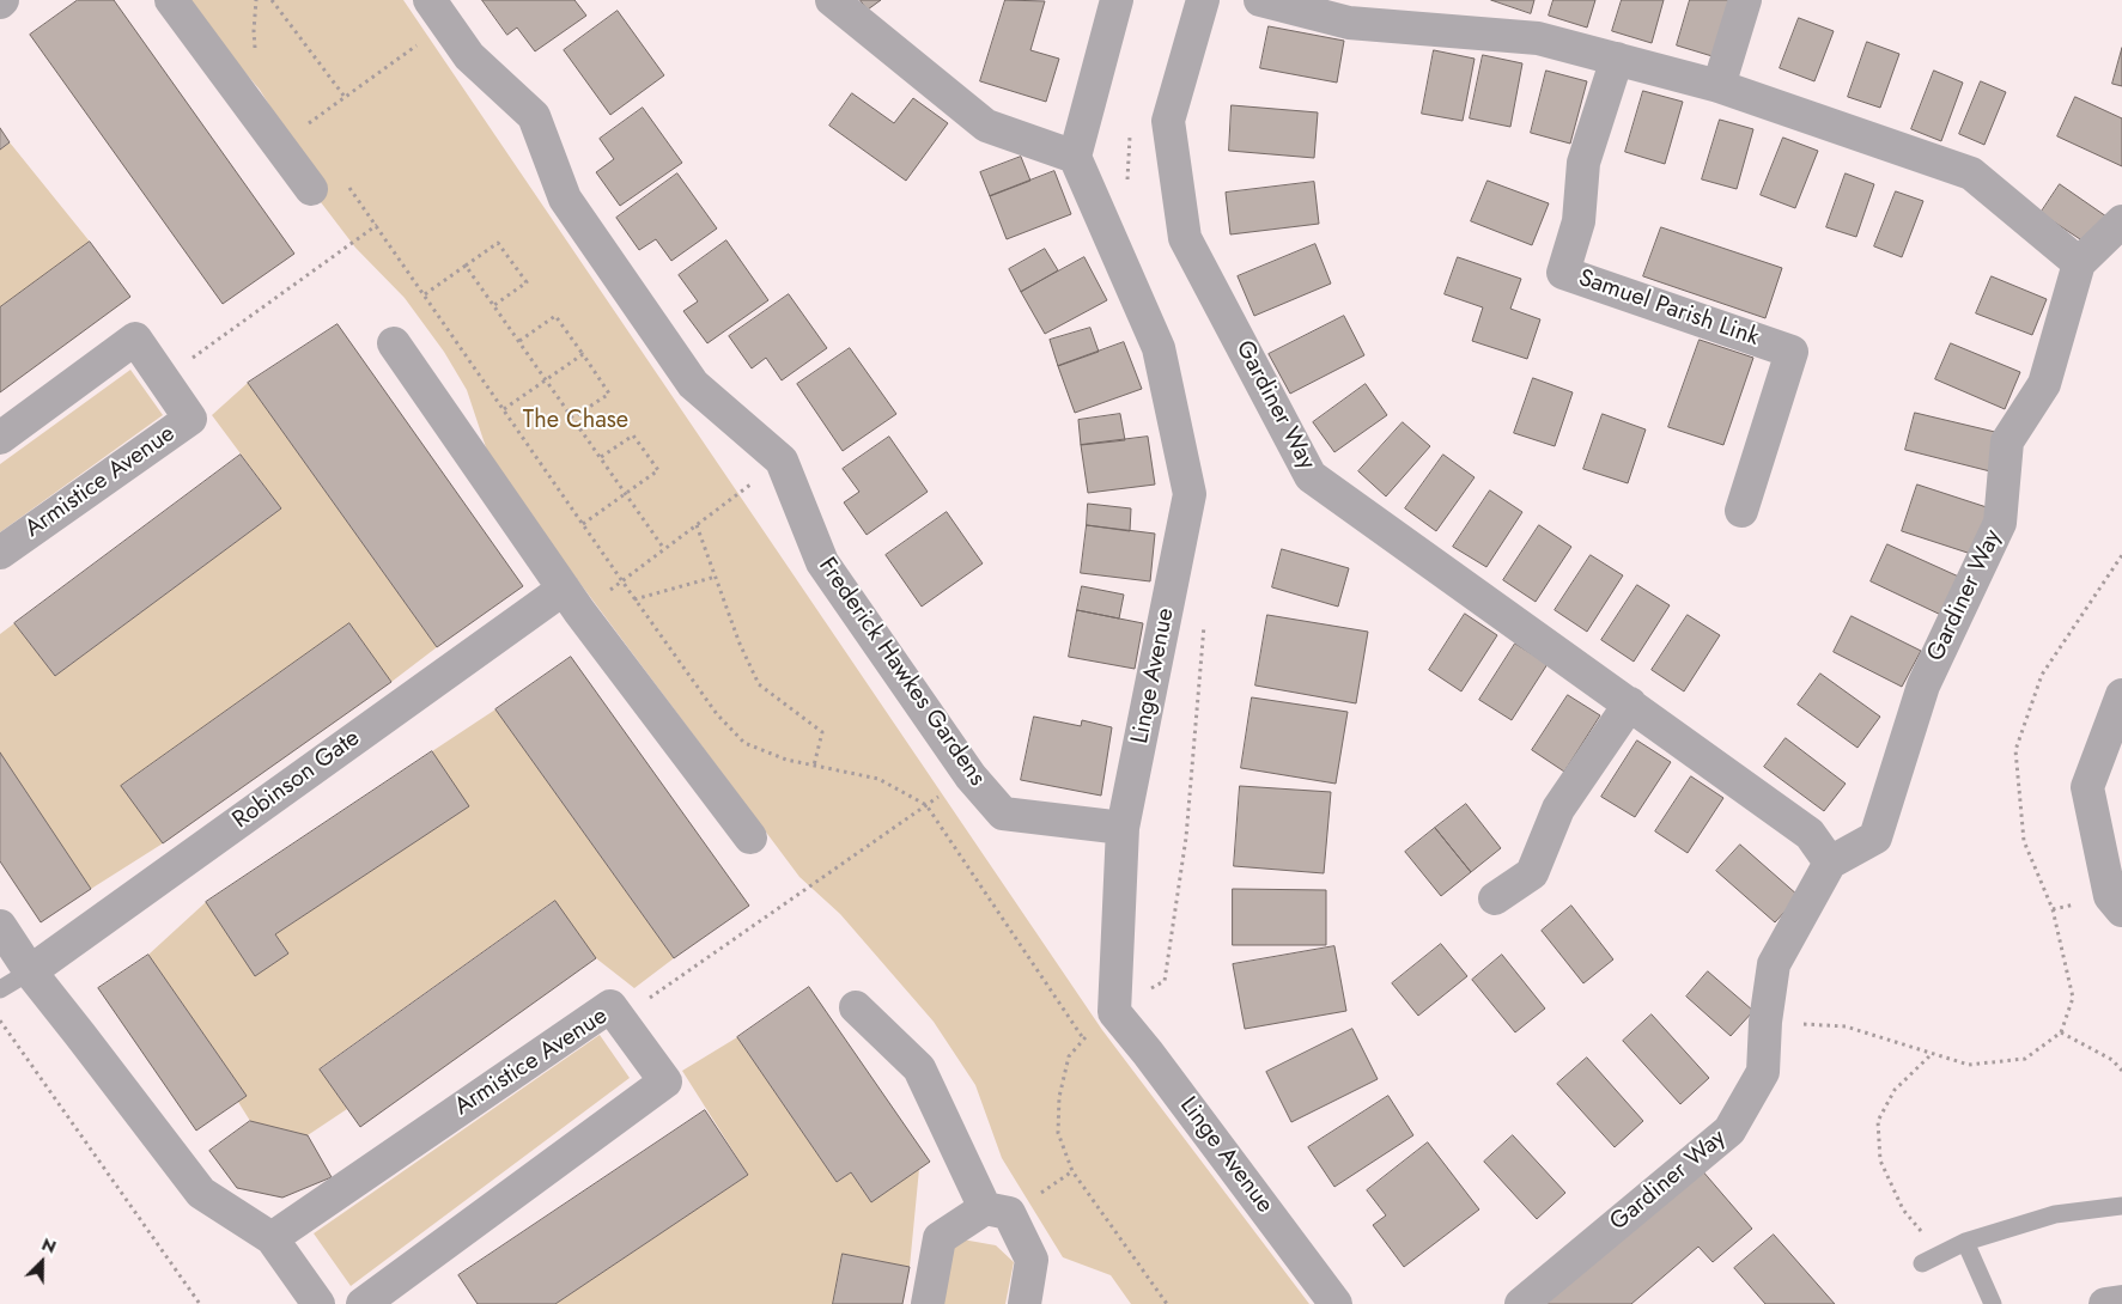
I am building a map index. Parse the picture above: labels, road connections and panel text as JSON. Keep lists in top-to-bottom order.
{
  "streets": {
    "street": [
      "Samuel Parish Link",
      "Gardiner Way",
      "Armistice Avenue",
      "Frederick Hawkes Gardens",
      "Linge Avenue",
      "Robinson Gate"
    ]
  },
  "crossings": [
    ["Frederick Hawkes Gardens", "Linge Avenue"]
  ],
  "parks": ["The Chase"],
  "north": "top right"
}
